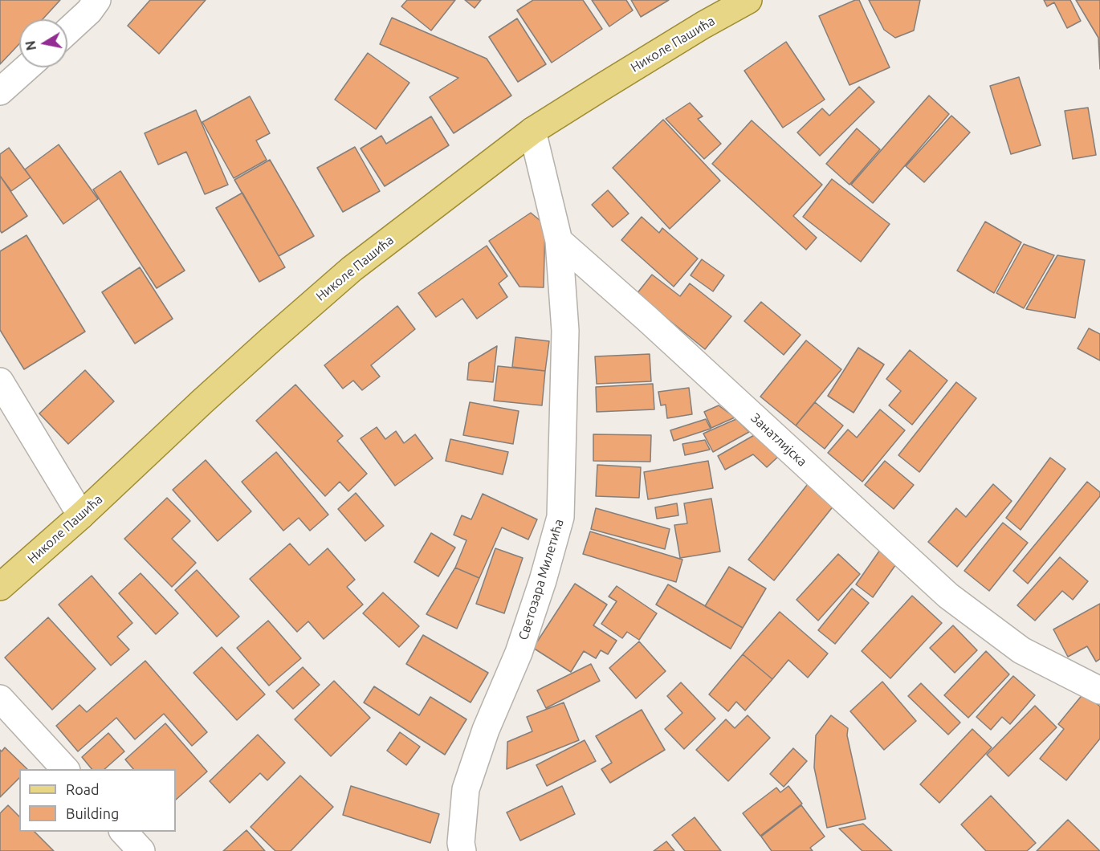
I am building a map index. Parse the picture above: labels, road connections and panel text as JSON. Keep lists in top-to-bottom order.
{
  "streets": {
    "main road": ["Николе Пашића"],
    "street": ["Занатлијска", "Светозара Милетића"]
  },
  "crossings": [
    ["Занатлијска", "Светозара Милетића"]
  ],
  "legend": ["Road", "Building"],
  "north": "left"
}
